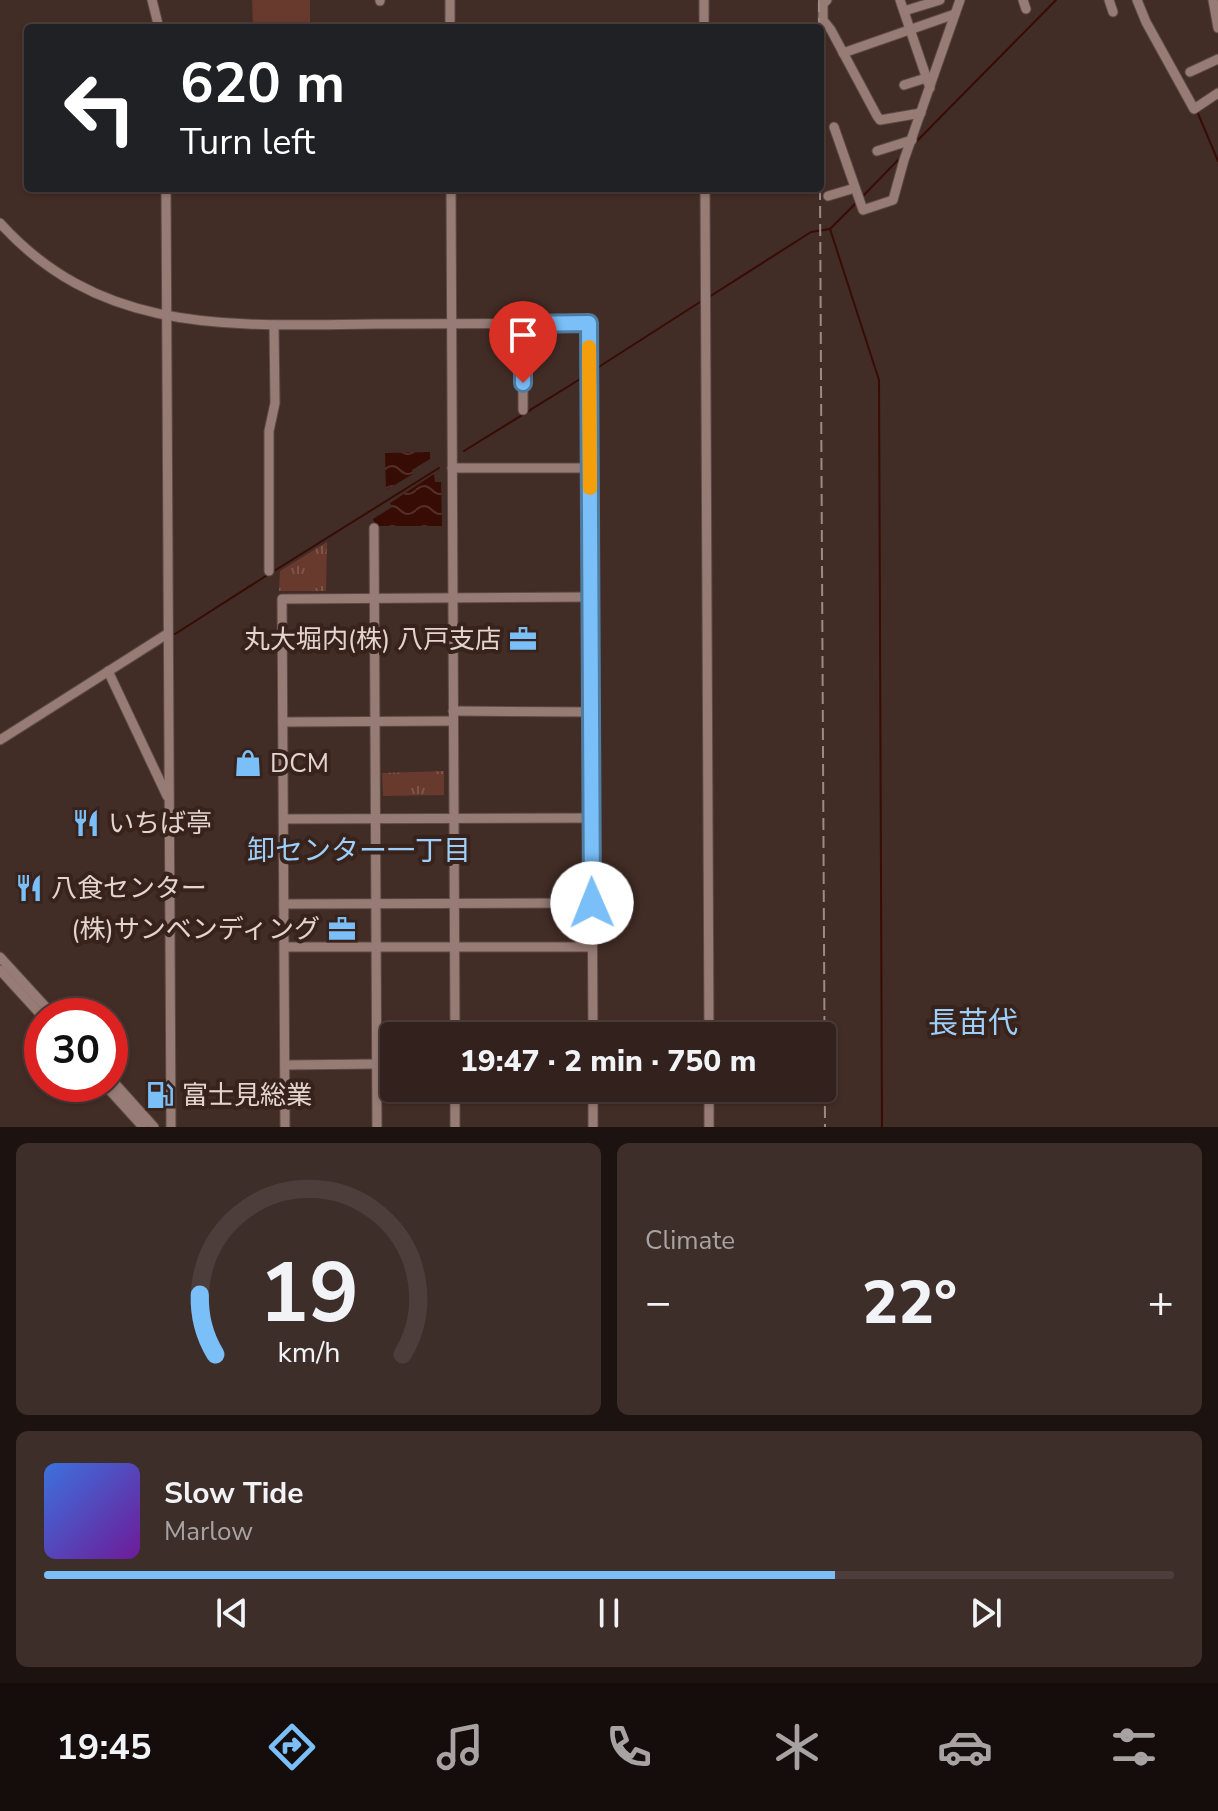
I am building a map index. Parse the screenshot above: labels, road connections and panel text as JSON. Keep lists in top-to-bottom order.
{
  "districts": ["卸センター一丁目", "長苗代"],
  "places": {
    "office": ["丸大堀内(株) 八戸支店", "(株)サンベンディング"],
    "shop": ["DCM"],
    "restaurant": ["いちば亭", "八食センター"],
    "fuel station": ["富士見総業"]
  },
  "page": {
    "turn": ["620 m", "Turn left"],
    "limit": "30",
    "trip": "19:47 · 2 min · 750 m",
    "tile": "Climate",
    "heat": ["−", "22°", "+"],
    "song": ["Slow Tide", "Marlow"],
    "tabs": "19:45",
    "gauge": ["19", "km/h"]
  }
}
